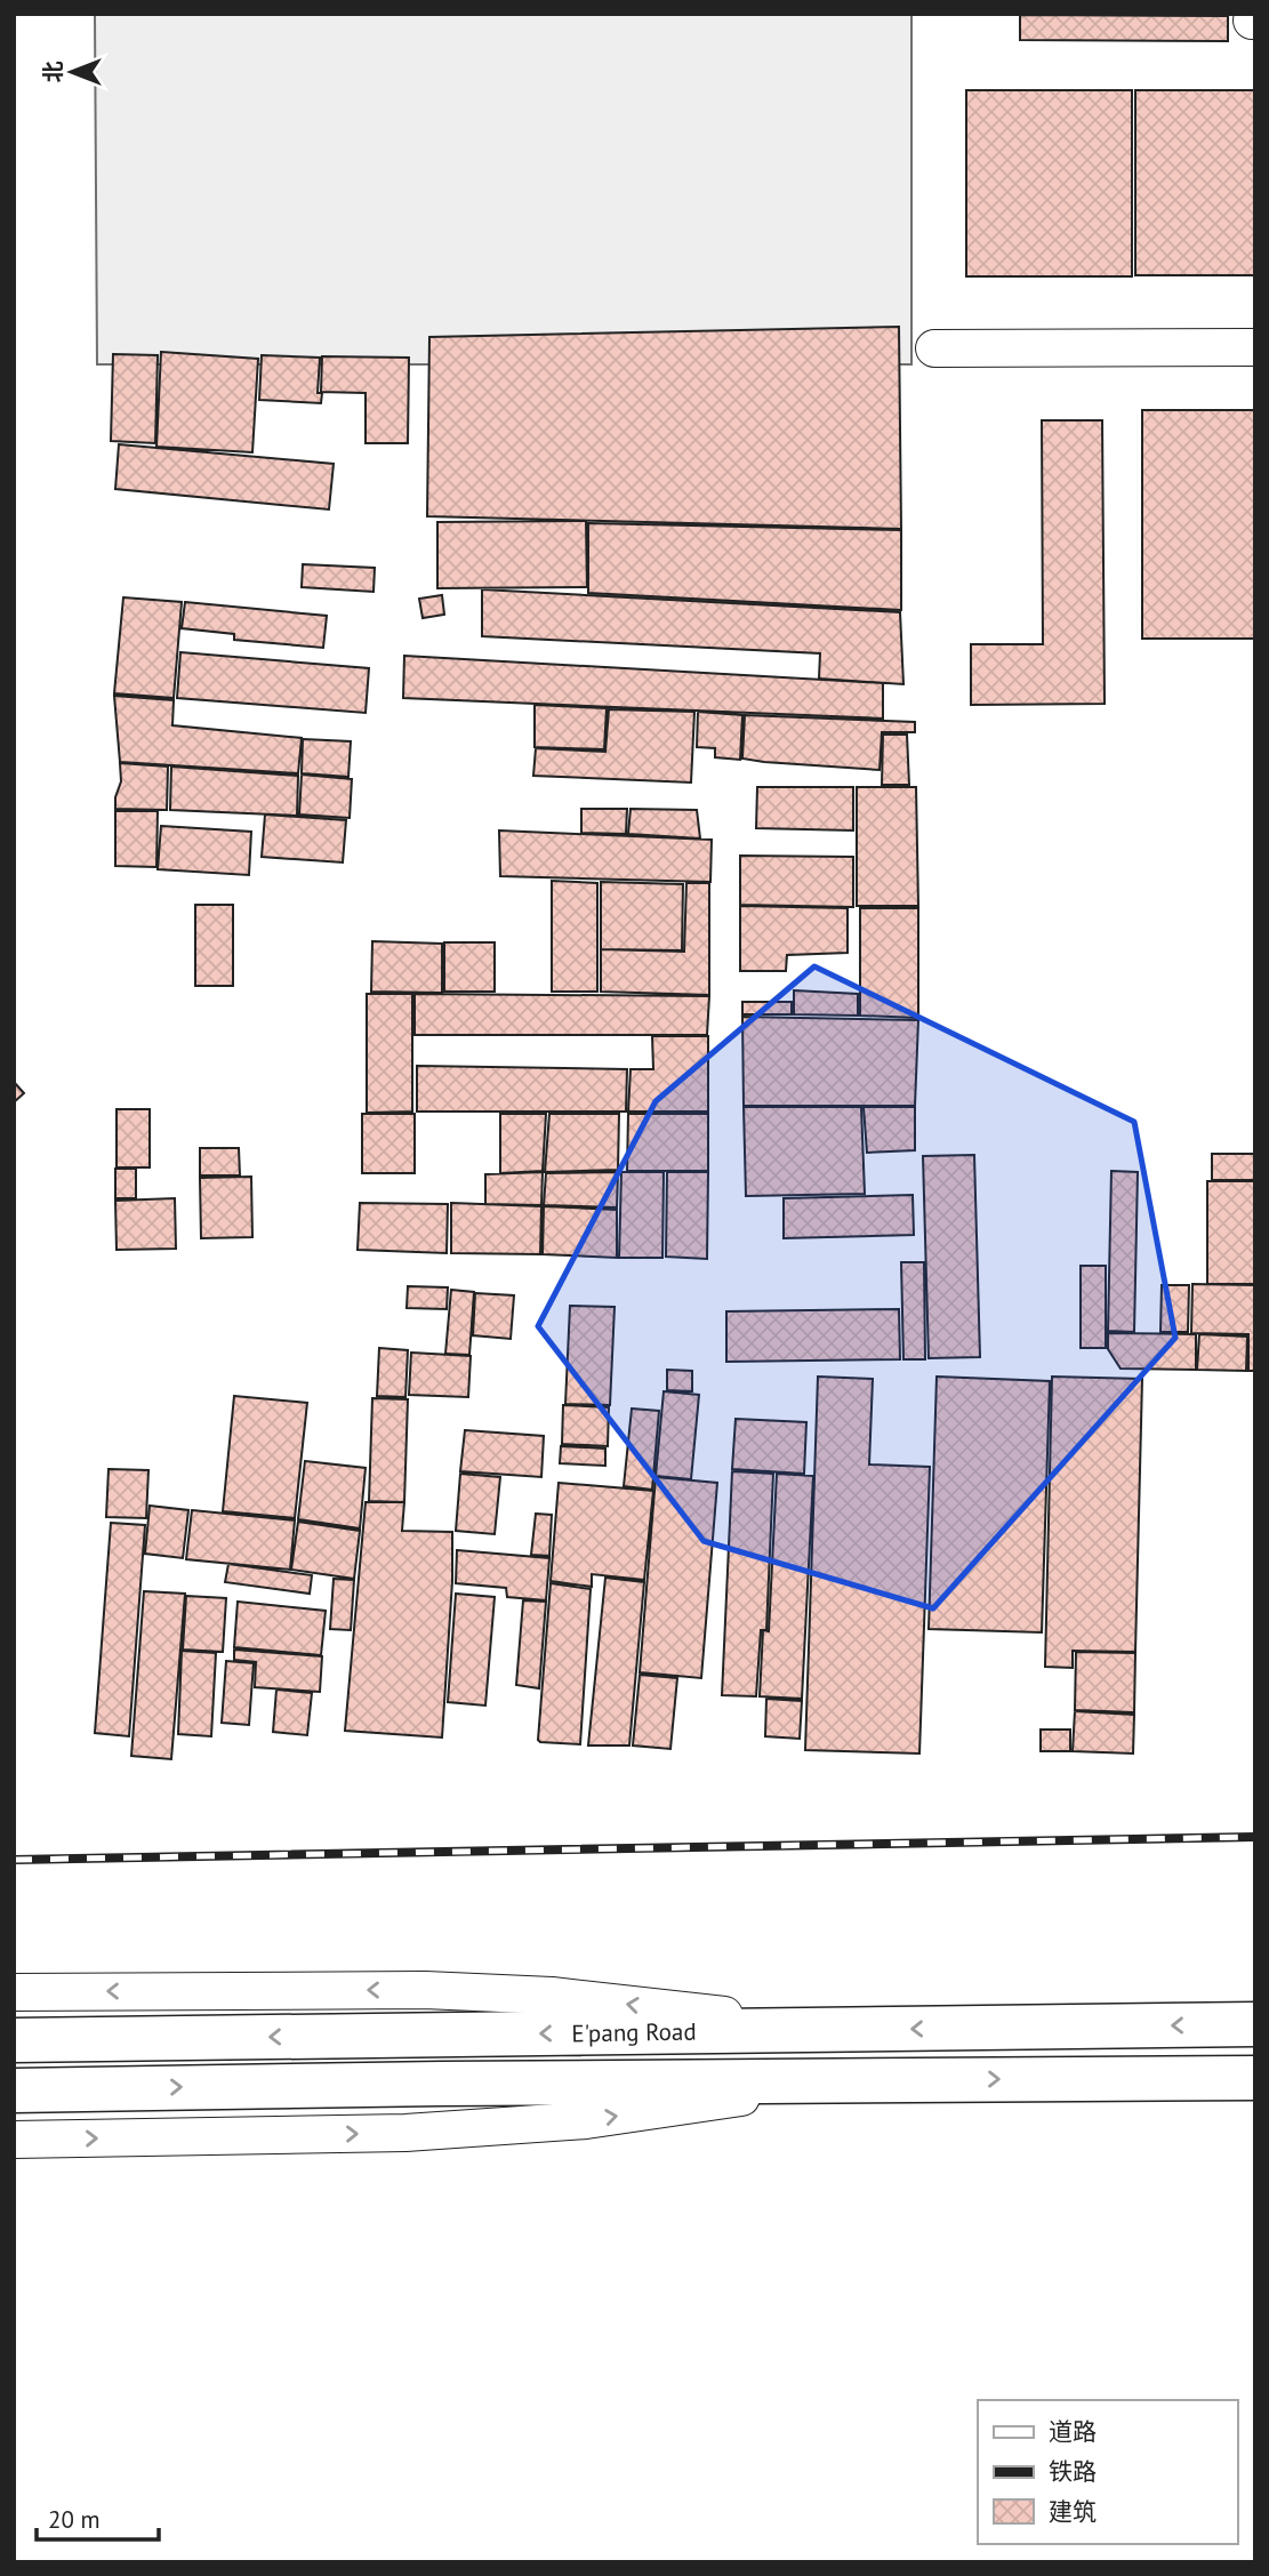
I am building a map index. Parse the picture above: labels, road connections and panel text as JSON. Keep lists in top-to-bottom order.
{
  "streets": {
    "main road": ["E'pang Road"]
  },
  "legend": ["道路", "铁路", "建筑"],
  "scale_bar": "20 m",
  "north": "left"
}
